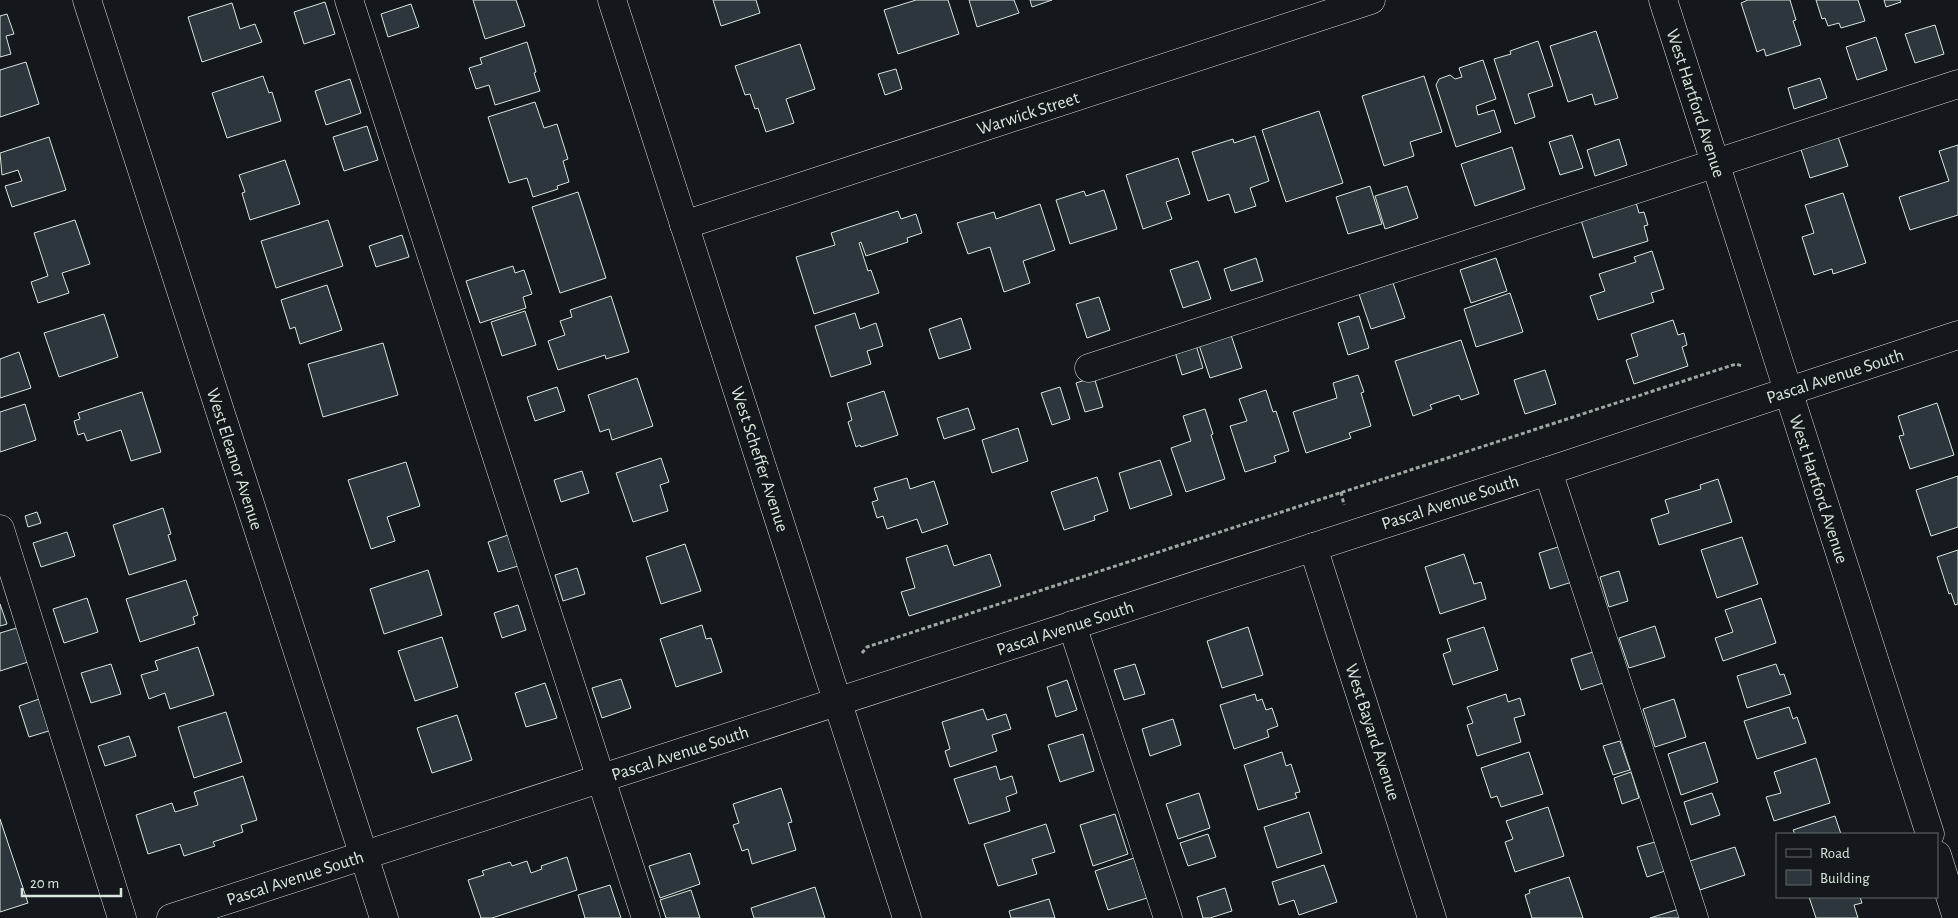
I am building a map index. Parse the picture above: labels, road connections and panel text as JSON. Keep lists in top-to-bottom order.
{
  "streets": {
    "street": [
      "West Hartford Avenue",
      "Warwick Street",
      "Pascal Avenue South",
      "West Eleanor Avenue",
      "West Scheffer Avenue",
      "West Bayard Avenue"
    ]
  },
  "crossings": [
    ["West Hartford Avenue", "Pascal Avenue South"],
    ["Warwick Street", "West Scheffer Avenue"],
    ["Pascal Avenue South", "West Eleanor Avenue"],
    ["Pascal Avenue South", "West Scheffer Avenue"],
    ["Pascal Avenue South", "West Bayard Avenue"]
  ],
  "legend": ["Road", "Building"],
  "scale_bar": "20 m"
}
